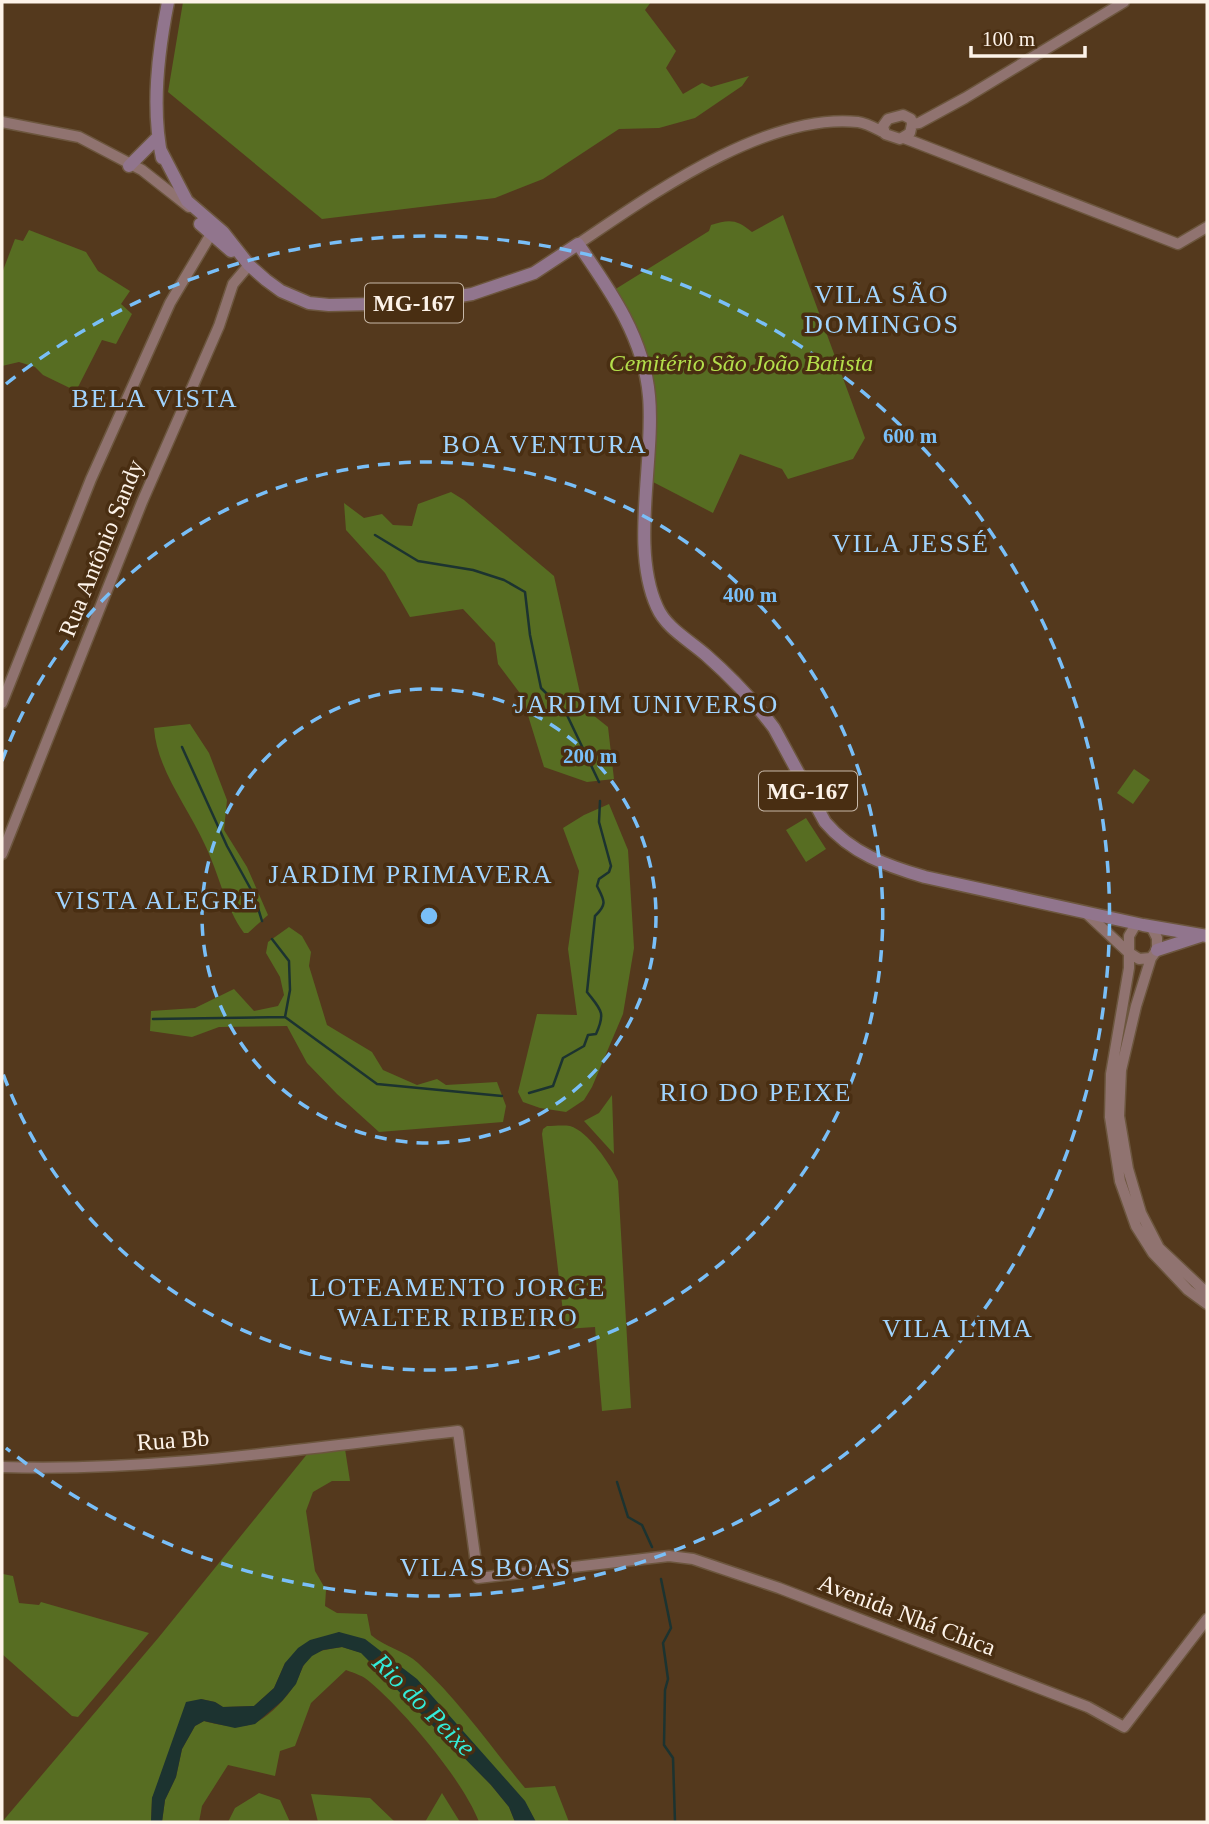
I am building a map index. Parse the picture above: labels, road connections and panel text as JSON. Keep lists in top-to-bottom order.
{
  "streets": {
    "main road": ["MG-167"],
    "street": ["Rua Antônio Sandy", "Rua Bb", "Avenida Nhá Chica"]
  },
  "crossings": [
    ["MG-167", "Rua Antônio Sandy"],
    ["Rua Bb", "Avenida Nhá Chica"]
  ],
  "districts": [
    "VILA SÃO DOMINGOS",
    "BELA VISTA",
    "BOA VENTURA",
    "VILA JESSÉ",
    "JARDIM UNIVERSO",
    "JARDIM PRIMAVERA",
    "VISTA ALEGRE",
    "RIO DO PEIXE",
    "LOTEAMENTO JORGE WALTER RIBEIRO",
    "VILA LIMA",
    "VILAS BOAS"
  ],
  "water": ["Rio do Peixe"],
  "parks": ["Cemitério São João Batista"],
  "scale_bar": "100 m",
  "rings": ["600 m", "400 m", "200 m"]
}
